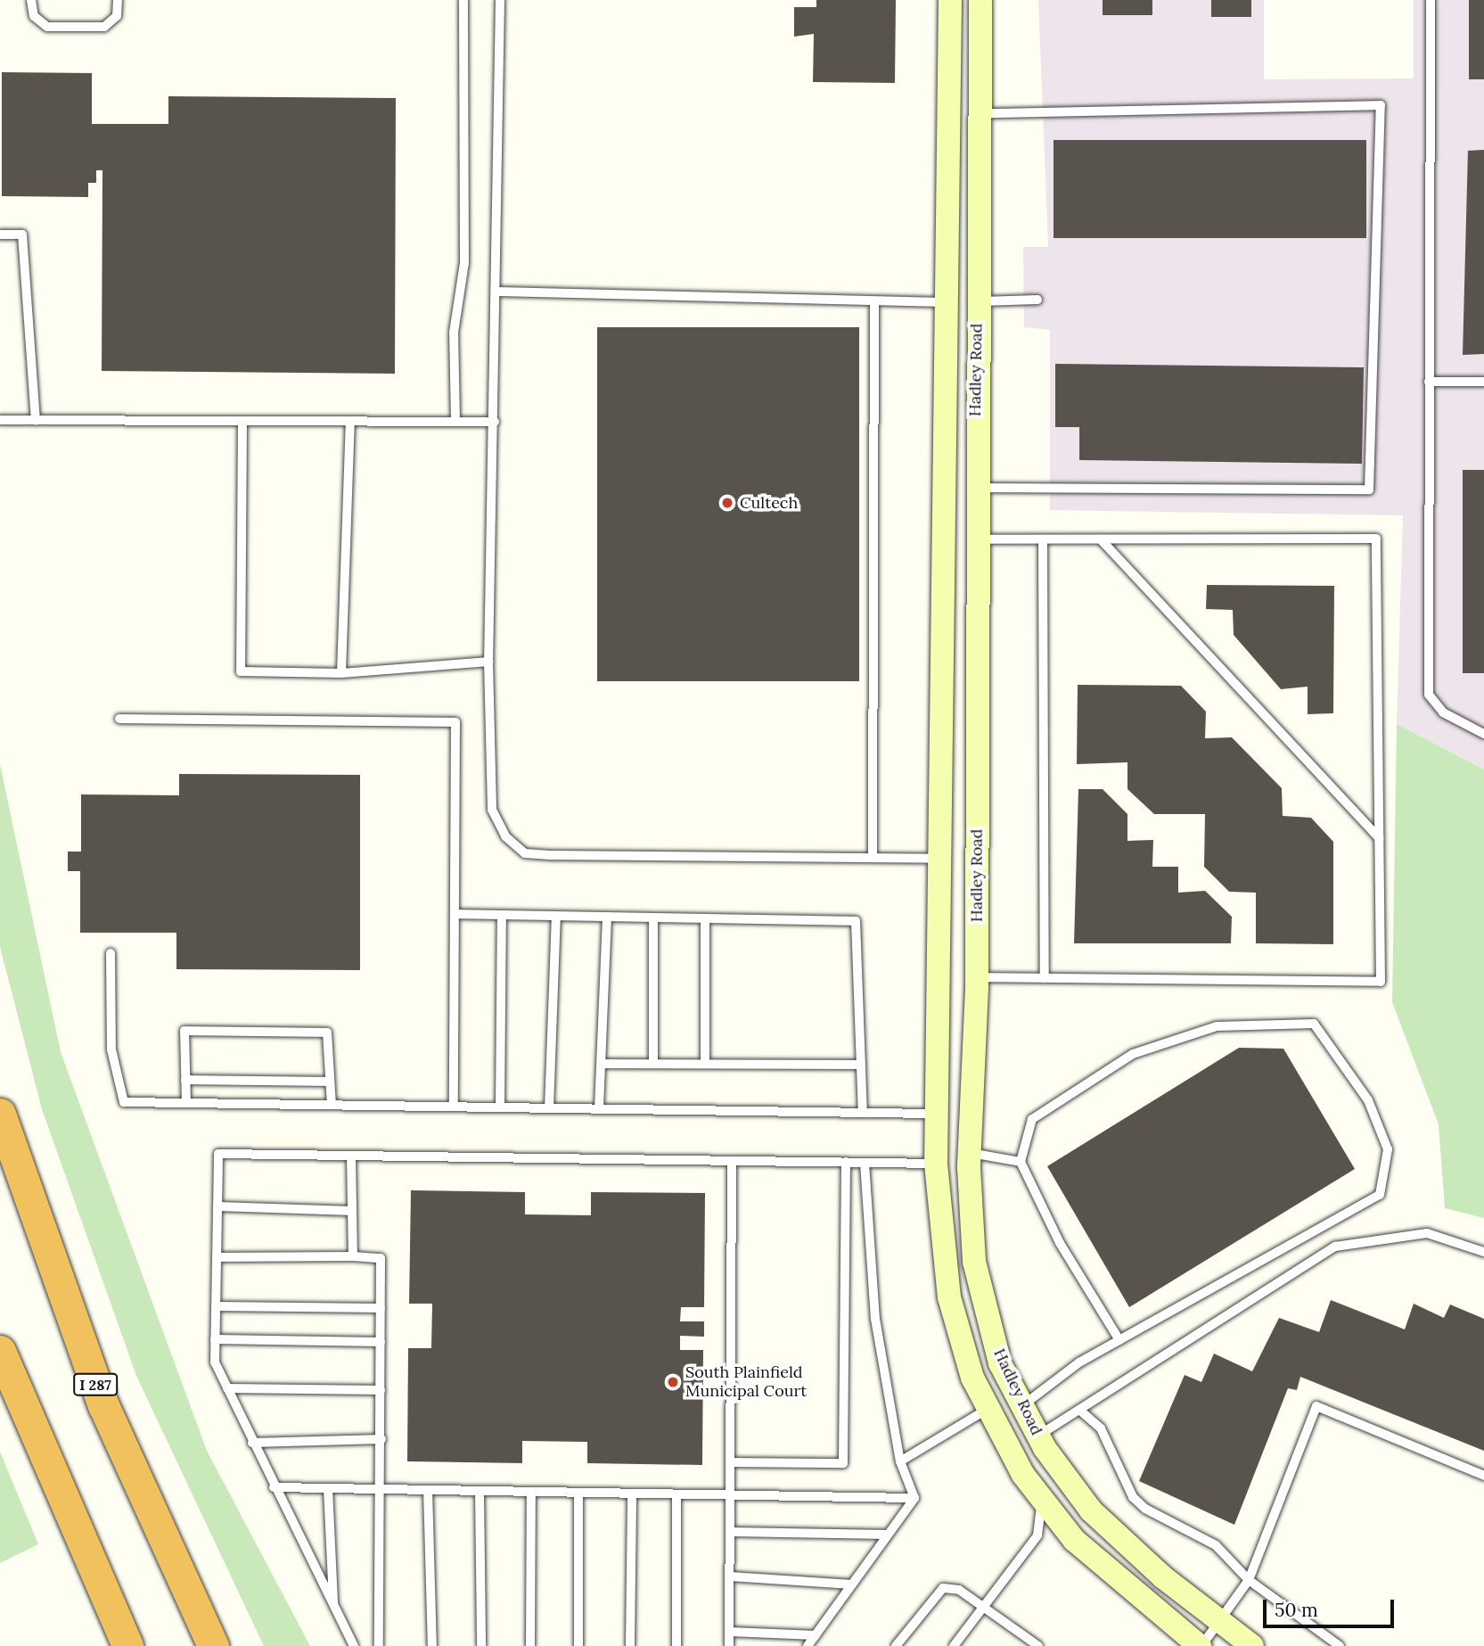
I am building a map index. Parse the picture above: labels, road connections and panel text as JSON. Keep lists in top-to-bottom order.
{
  "streets": {
    "highway": ["I 287"],
    "main road": ["Hadley Road"]
  },
  "places": ["Cultech", "South Plainfield Municipal Court"],
  "scale_bar": "50 m"
}
